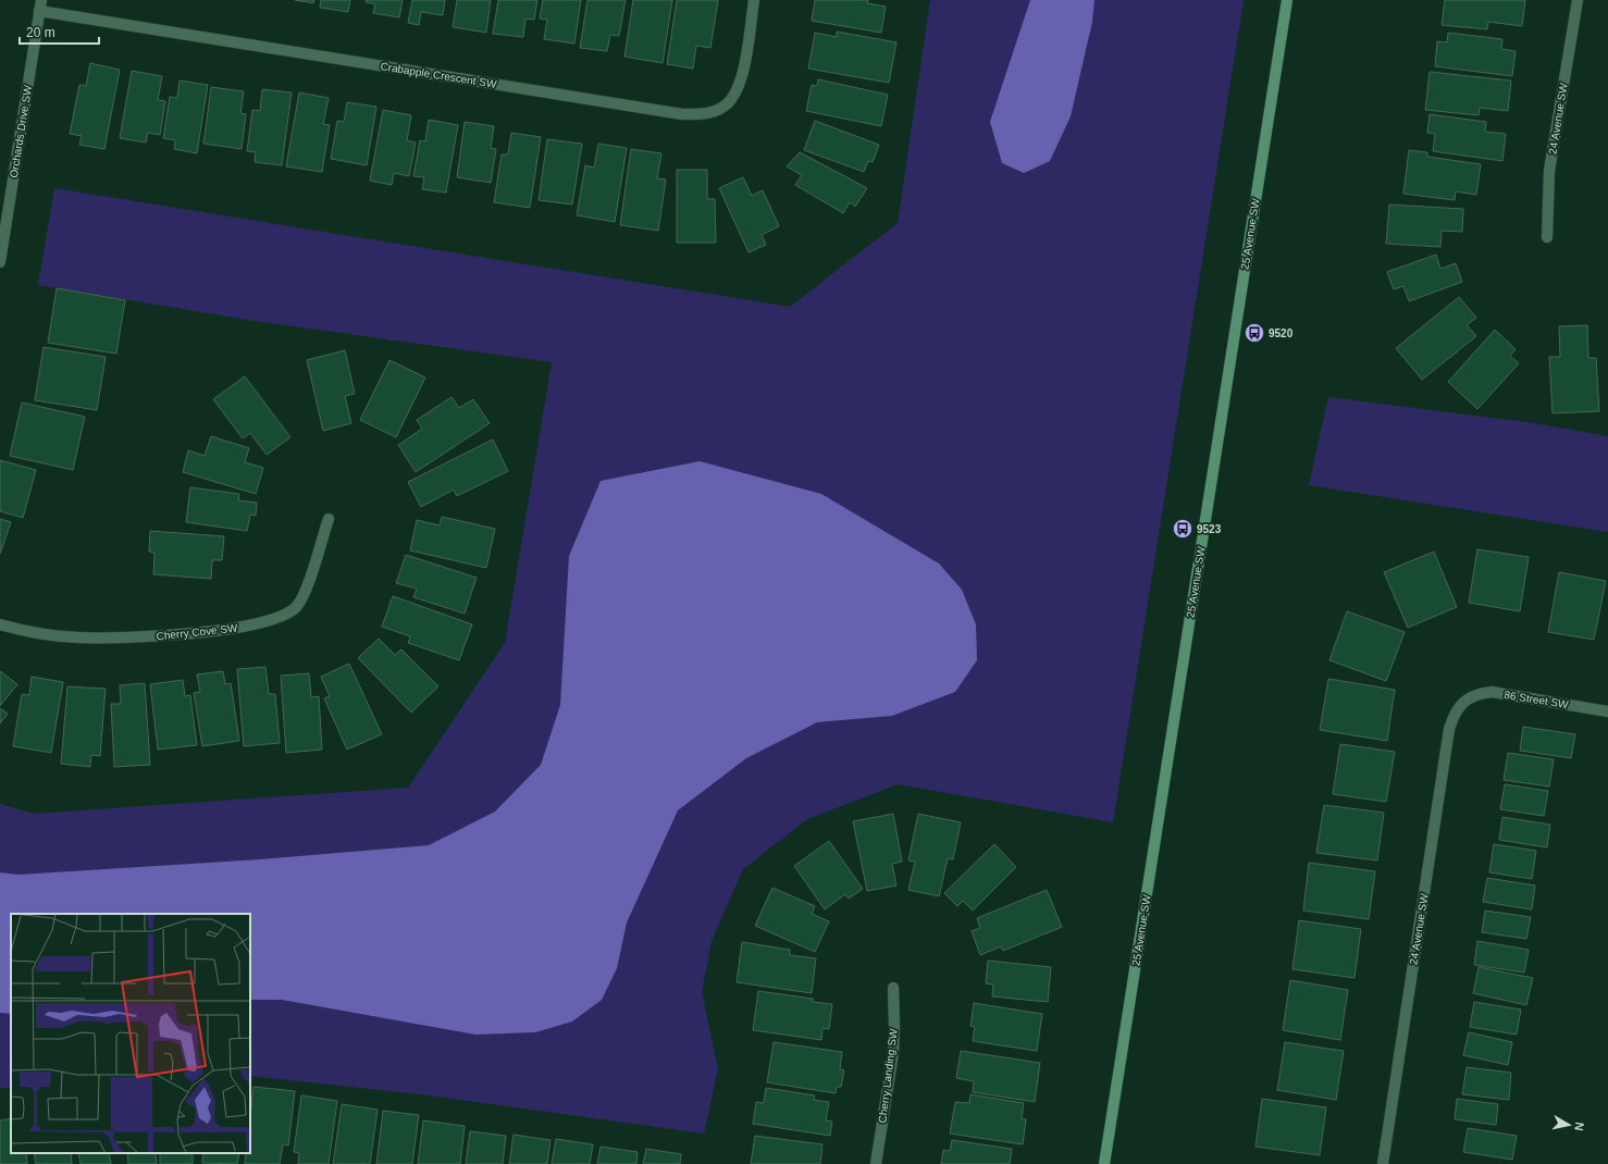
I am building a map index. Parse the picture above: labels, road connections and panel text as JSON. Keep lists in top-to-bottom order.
{
  "streets": {
    "main road": ["25 Avenue SW"],
    "street": [
      "Crabapple Crescent SW",
      "24 Avenue SW",
      "Orchards Drive SW",
      "Cherry Cove SW",
      "86 Street SW",
      "Cherry Landing SW"
    ]
  },
  "crossings": [
    ["Crabapple Crescent SW", "Orchards Drive SW"],
    ["24 Avenue SW", "86 Street SW"]
  ],
  "places": {
    "bus stop": ["9520", "9523"]
  },
  "scale_bar": "20 m",
  "north": "right"
}
